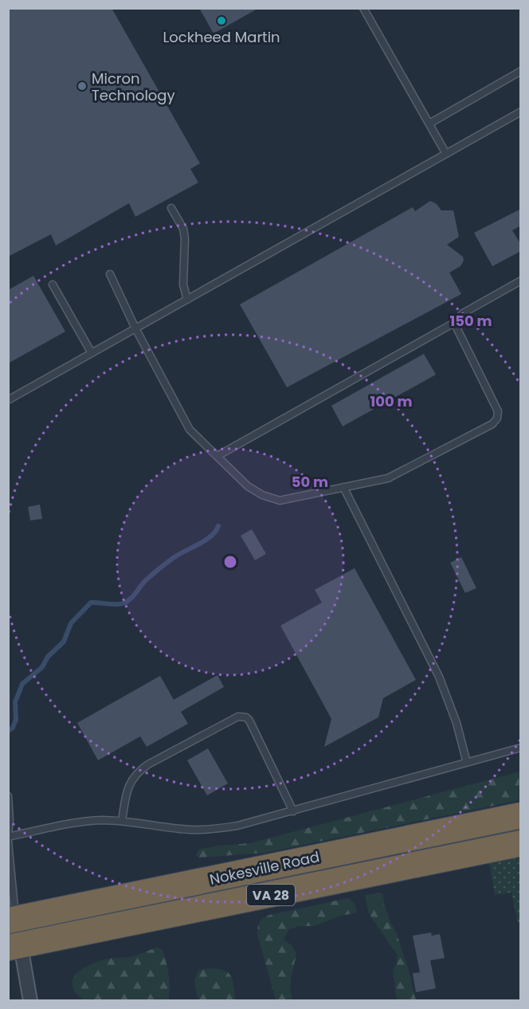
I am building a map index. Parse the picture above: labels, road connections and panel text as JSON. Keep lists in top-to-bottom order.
{
  "streets": {
    "highway": ["Nokesville Road", "VA 28"]
  },
  "places": ["Lockheed Martin", "Micron Technology"],
  "rings": ["150 m", "100 m", "50 m"]
}
